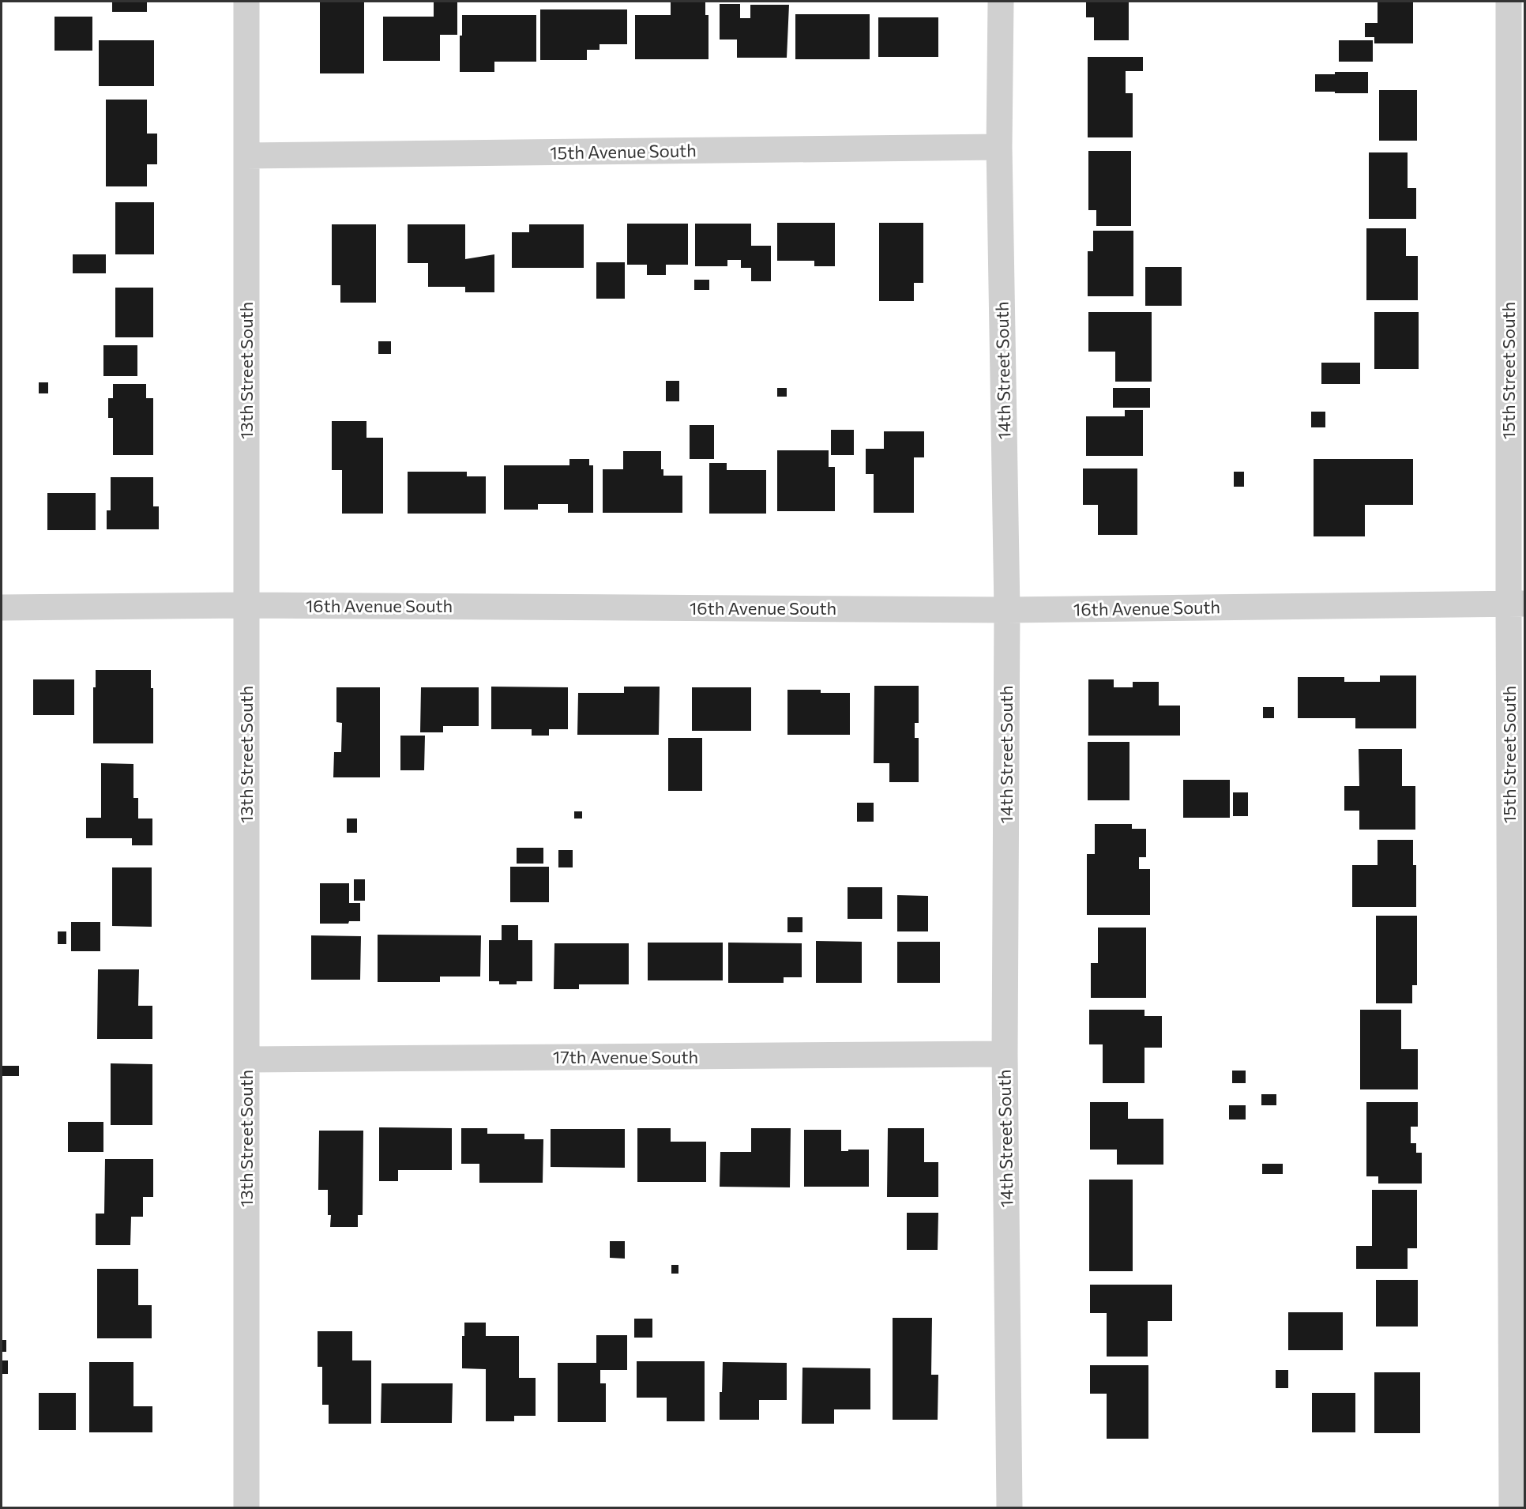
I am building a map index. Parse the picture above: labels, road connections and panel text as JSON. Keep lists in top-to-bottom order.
{
  "streets": {
    "street": [
      "15th Avenue South",
      "13th Street South",
      "14th Street South",
      "15th Street South",
      "16th Avenue South",
      "17th Avenue South"
    ]
  },
  "crossings": [
    ["15th Avenue South", "13th Street South"],
    ["15th Avenue South", "14th Street South"],
    ["13th Street South", "16th Avenue South"],
    ["13th Street South", "17th Avenue South"],
    ["14th Street South", "16th Avenue South"],
    ["14th Street South", "17th Avenue South"],
    ["15th Street South", "16th Avenue South"]
  ]
}
